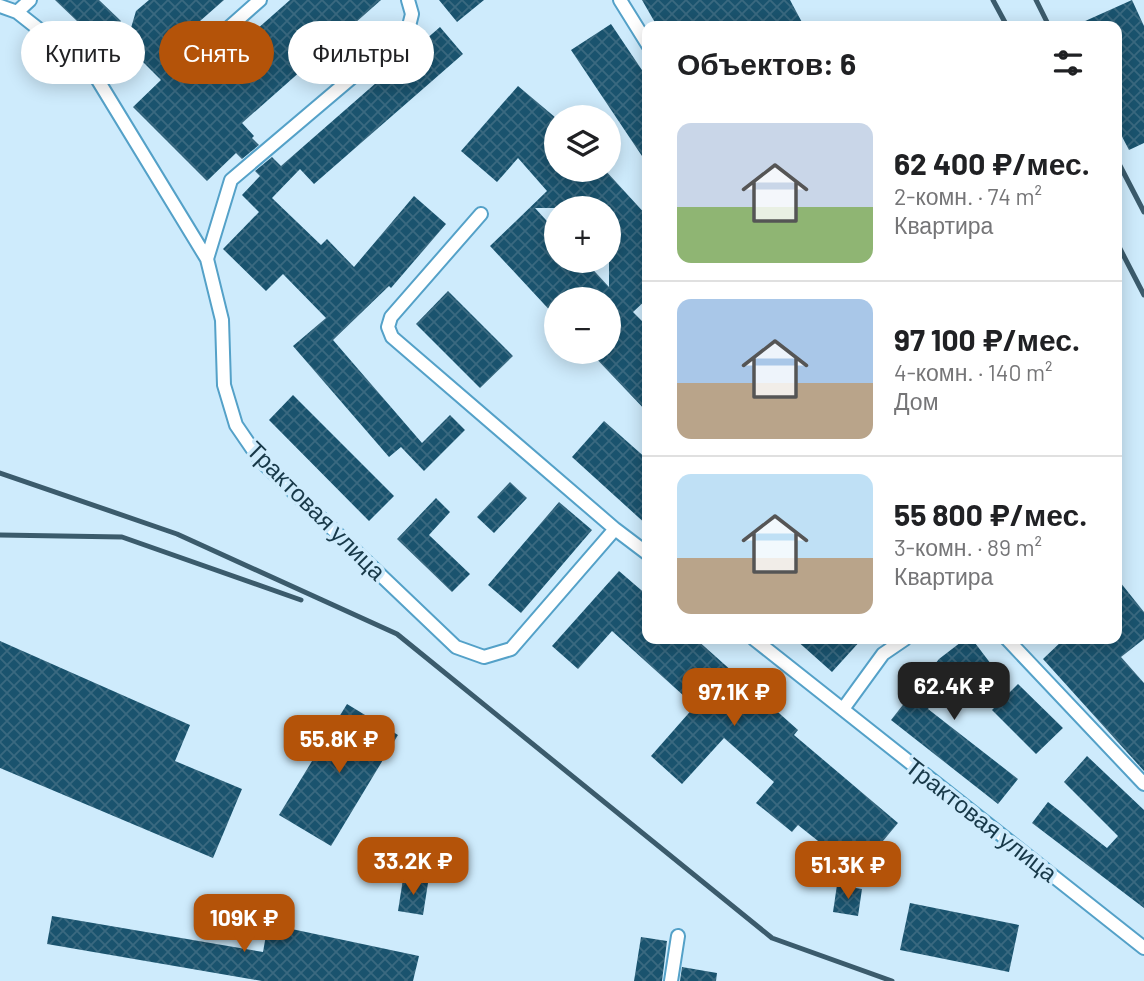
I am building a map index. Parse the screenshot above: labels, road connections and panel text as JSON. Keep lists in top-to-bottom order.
{
  "streets": {
    "lane": ["Трактовая улица"]
  },
  "page": {
    "chip": ["Купить", "Снять", "Фильтры"],
    "heading": "Объектов: 6",
    "map_buttons": ["+", "−"],
    "list": [
      {
        "name": "62 400 ₽/мес.",
        "note": "2-комн. · 74 m² · Квартира"
      },
      {
        "name": "97 100 ₽/мес.",
        "note": "4-комн. · 140 m² · Дом"
      },
      {
        "name": "55 800 ₽/мес.",
        "note": "3-комн. · 89 m² · Квартира"
      }
    ],
    "price": [
      "62.4K ₽",
      "97.1K ₽",
      "55.8K ₽",
      "33.2K ₽",
      "51.3K ₽",
      "109K ₽"
    ]
  }
}
